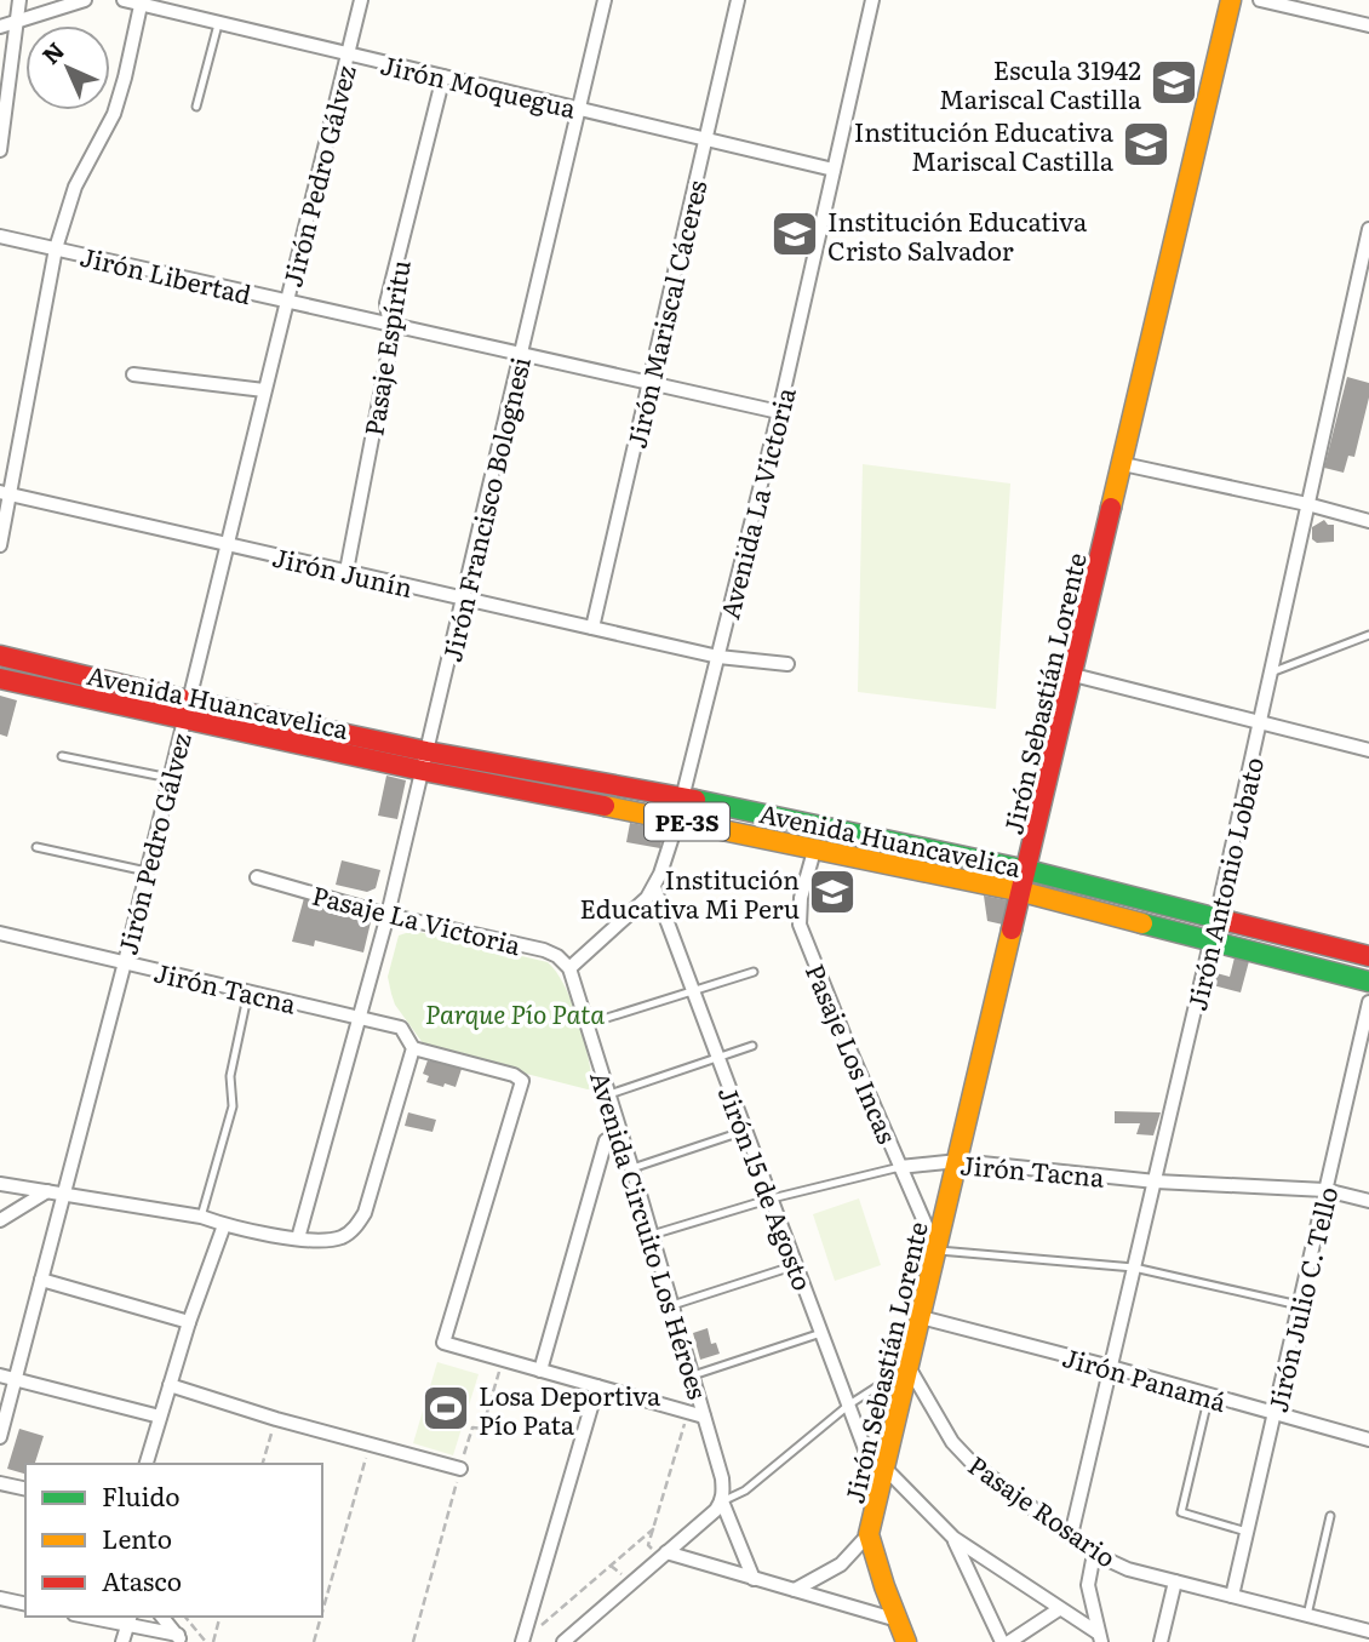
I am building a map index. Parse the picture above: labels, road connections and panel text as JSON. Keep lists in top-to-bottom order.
{
  "streets": {
    "main road": ["Jirón Sebastián Lorente", "Avenida Huancavelica", "PE-3S"],
    "street": [
      "Jirón Moquegua",
      "Jirón Pedro Gálvez",
      "Jirón Libertad",
      "Jirón Mariscal Cáceres",
      "Pasaje Espíritu",
      "Avenida La Victoria",
      "Jirón Francisco Bolognesi",
      "Jirón Junín",
      "Jirón Antonio Lobato",
      "Pasaje La Victoria",
      "Jirón Tacna",
      "Pasaje Los Incas",
      "Jirón 15 de Agosto",
      "Avenida Circuito Los Héroes",
      "Jirón Julio C. Tello",
      "Jirón Panamá",
      "Pasaje Rosario"
    ]
  },
  "crossings": [
    ["Jirón Moquegua", "Jirón Pedro Gálvez"],
    ["Jirón Moquegua", "Jirón Mariscal Cáceres"],
    ["Jirón Moquegua", "Pasaje Espíritu"],
    ["Jirón Moquegua", "Avenida La Victoria"],
    ["Jirón Moquegua", "Jirón Francisco Bolognesi"],
    ["Jirón Pedro Gálvez", "Jirón Libertad"],
    ["Jirón Pedro Gálvez", "Jirón Junín"],
    ["Jirón Pedro Gálvez", "Avenida Huancavelica"],
    ["Jirón Pedro Gálvez", "Jirón Tacna"],
    ["Jirón Libertad", "Jirón Mariscal Cáceres"],
    ["Jirón Libertad", "Pasaje Espíritu"],
    ["Jirón Libertad", "Avenida La Victoria"],
    ["Jirón Libertad", "Jirón Francisco Bolognesi"],
    ["Jirón Mariscal Cáceres", "Jirón Junín"],
    ["Pasaje Espíritu", "Jirón Junín"],
    ["Avenida La Victoria", "Jirón Junín"],
    ["Avenida La Victoria", "Avenida Huancavelica"],
    ["Avenida La Victoria", "Pasaje La Victoria"],
    ["Avenida La Victoria", "Jirón 15 de Agosto"],
    ["Avenida La Victoria", "Avenida Circuito Los Héroes"],
    ["Jirón Francisco Bolognesi", "Jirón Junín"],
    ["Jirón Francisco Bolognesi", "Avenida Huancavelica"],
    ["Jirón Francisco Bolognesi", "Pasaje La Victoria"],
    ["Jirón Francisco Bolognesi", "Jirón Tacna"],
    ["Jirón Sebastián Lorente", "Avenida Huancavelica"],
    ["Jirón Sebastián Lorente", "Jirón Tacna"],
    ["Jirón Sebastián Lorente", "Pasaje Los Incas"],
    ["Jirón Sebastián Lorente", "Jirón 15 de Agosto"],
    ["Jirón Sebastián Lorente", "Jirón Panamá"],
    ["Jirón Sebastián Lorente", "Pasaje Rosario"],
    ["Avenida Huancavelica", "Jirón Antonio Lobato"],
    ["Avenida Huancavelica", "Pasaje Los Incas"],
    ["Jirón Antonio Lobato", "Jirón Tacna"],
    ["Jirón Antonio Lobato", "Jirón Panamá"],
    ["Jirón Antonio Lobato", "Pasaje Rosario"],
    ["Pasaje La Victoria", "Avenida Circuito Los Héroes"],
    ["Jirón Tacna", "Pasaje Los Incas"],
    ["Jirón Tacna", "Jirón 15 de Agosto"],
    ["Jirón Tacna", "Avenida Circuito Los Héroes"],
    ["Jirón Tacna", "Jirón Julio C. Tello"],
    ["Jirón Julio C. Tello", "Jirón Panamá"],
    ["Jirón Julio C. Tello", "Pasaje Rosario"]
  ],
  "parks": ["Parque Pío Pata"],
  "places": {
    "school or university": [
      "Escula 31942 Mariscal Castilla",
      "Institución Educativa Mariscal Castilla",
      "Institución Educativa Cristo Salvador",
      "Institución Educativa Mi Peru"
    ],
    "sports": ["Losa Deportiva Pío Pata"]
  },
  "legend": ["Fluido", "Lento", "Atasco"],
  "north": "top left"
}
